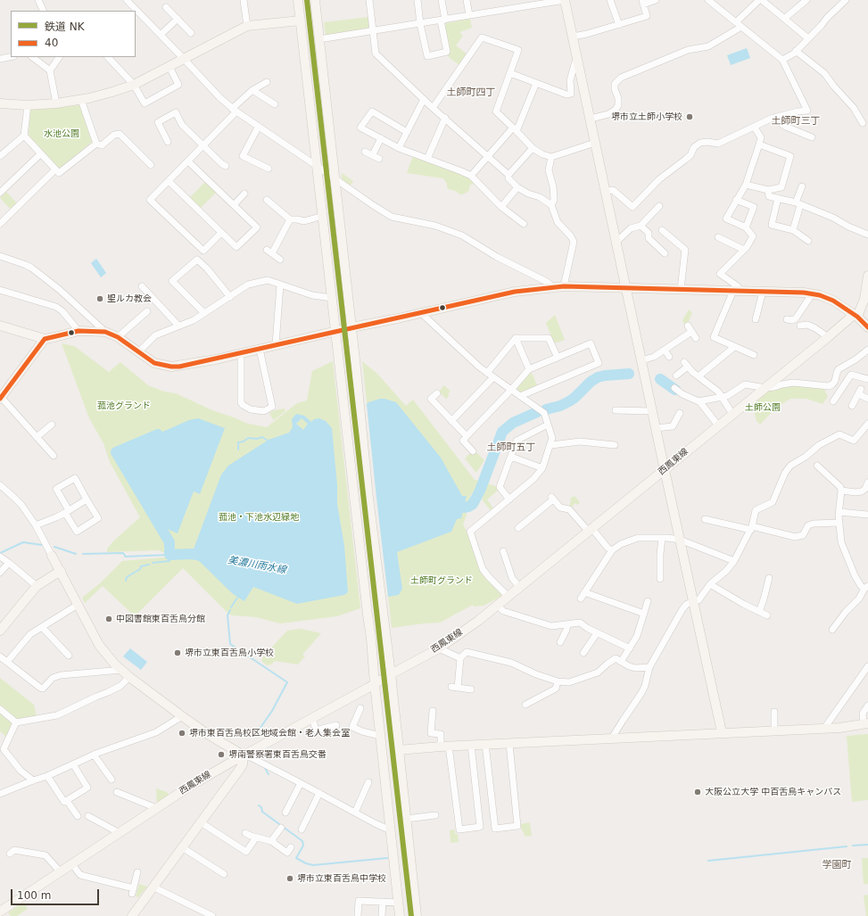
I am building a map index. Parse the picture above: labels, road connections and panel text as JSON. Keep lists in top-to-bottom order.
{
  "streets": {
    "street": ["西鳳東線"]
  },
  "districts": [
    "土師町四丁",
    "土師町三丁",
    "土師町五丁",
    "学園町"
  ],
  "water": ["美濃川雨水線"],
  "parks": [
    "水池公園",
    "菰池グランド",
    "土師公園",
    "菰池・下池水辺緑地",
    "土師町グランド"
  ],
  "places": [
    "堺市立土師小学校",
    "聖ルカ教会",
    "中図書館東百舌鳥分館",
    "堺市立東百舌鳥小学校",
    "堺市東百舌鳥校区地域会館・老人集会室",
    "堺南警察署東百舌鳥交番",
    "大阪公立大学 中百舌鳥キャンパス",
    "堺市立東百舌鳥中学校"
  ],
  "lines": ["rail line NK", "transit line 40"],
  "legend": ["鉄道 NK", "40"],
  "scale_bar": "100 m"
}
